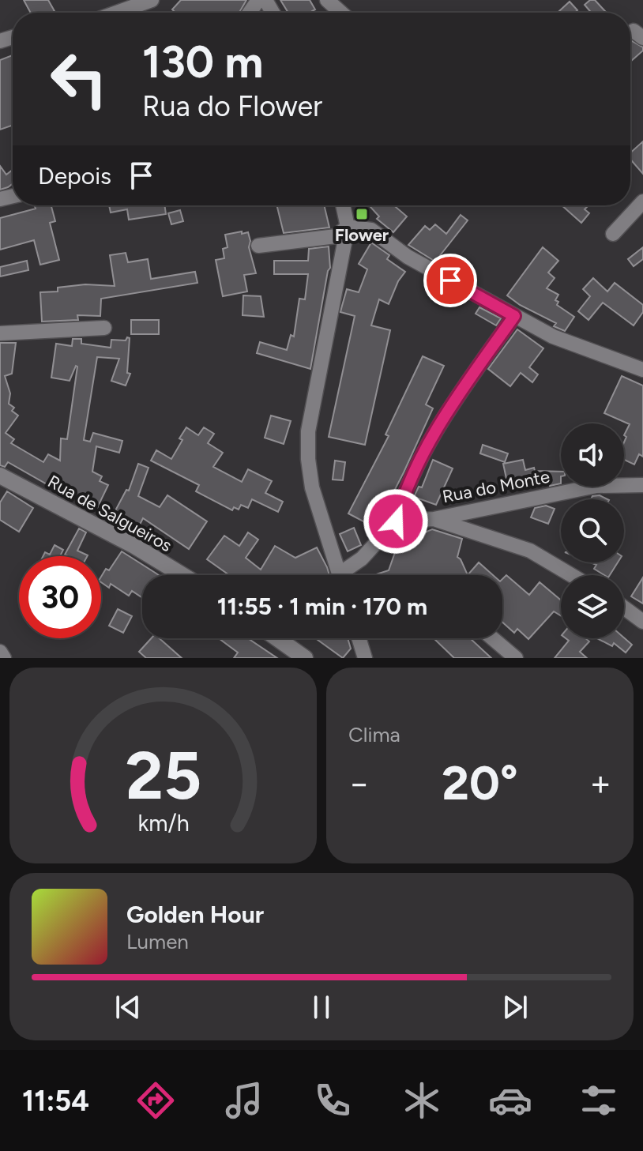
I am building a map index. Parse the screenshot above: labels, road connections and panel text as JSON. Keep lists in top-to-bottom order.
{
  "streets": {
    "street": ["Rua do Monte", "Rua de Salgueiros"]
  },
  "places": {
    "transit": ["Flower"]
  },
  "page": {
    "turn": ["130 m", "Rua do Flower"],
    "then": "Depois",
    "limit": "30",
    "trip": "11:55 · 1 min · 170 m",
    "tile": "Clima",
    "heat": ["−", "20°", "+"],
    "song": ["Golden Hour", "Lumen"],
    "tabs": "11:54",
    "gauge": ["25", "km/h"]
  }
}
